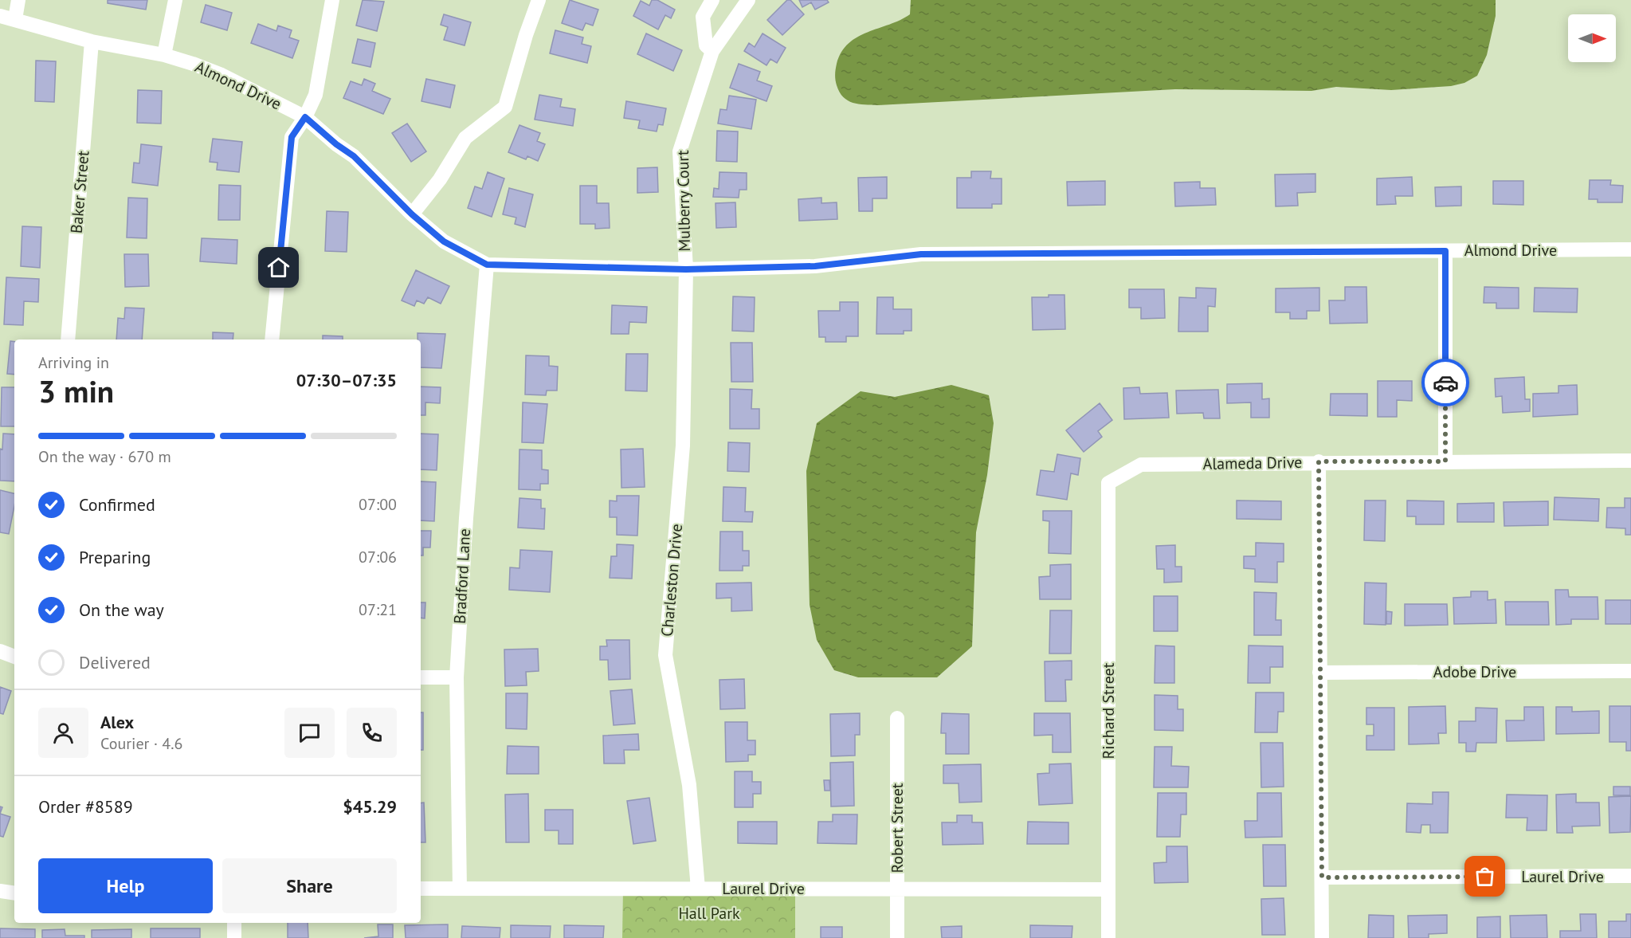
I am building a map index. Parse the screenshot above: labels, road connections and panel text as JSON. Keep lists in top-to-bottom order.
{
  "streets": {
    "street": [
      "Almond Drive",
      "Baker Street",
      "Mulberry Court",
      "Alameda Drive",
      "Bradford Lane",
      "Charleston Drive",
      "Adobe Drive",
      "Richard Street",
      "Robert Street",
      "Laurel Drive"
    ]
  },
  "crossings": [
    ["Almond Drive", "Baker Street"],
    ["Almond Drive", "Mulberry Court"],
    ["Almond Drive", "Bradford Lane"],
    ["Almond Drive", "Charleston Drive"],
    ["Mulberry Court", "Charleston Drive"],
    ["Alameda Drive", "Richard Street"],
    ["Bradford Lane", "Laurel Drive"],
    ["Charleston Drive", "Laurel Drive"],
    ["Richard Street", "Laurel Drive"],
    ["Robert Street", "Laurel Drive"]
  ],
  "parks": ["Hall Park"],
  "north": "right",
  "page": {
    "heading": ["3 min", "Arriving in", "07:30–07:35"],
    "panel": [
      "Alex",
      "Courier · 4.6",
      "Order #8589",
      "$45.29"
    ],
    "bar": "On the way · 670 m",
    "list": [
      ["Confirmed", "07:00"],
      ["Preparing", "07:06"],
      ["On the way", "07:21"],
      "Delivered"
    ],
    "buttons": ["Help", "Share"]
  }
}
